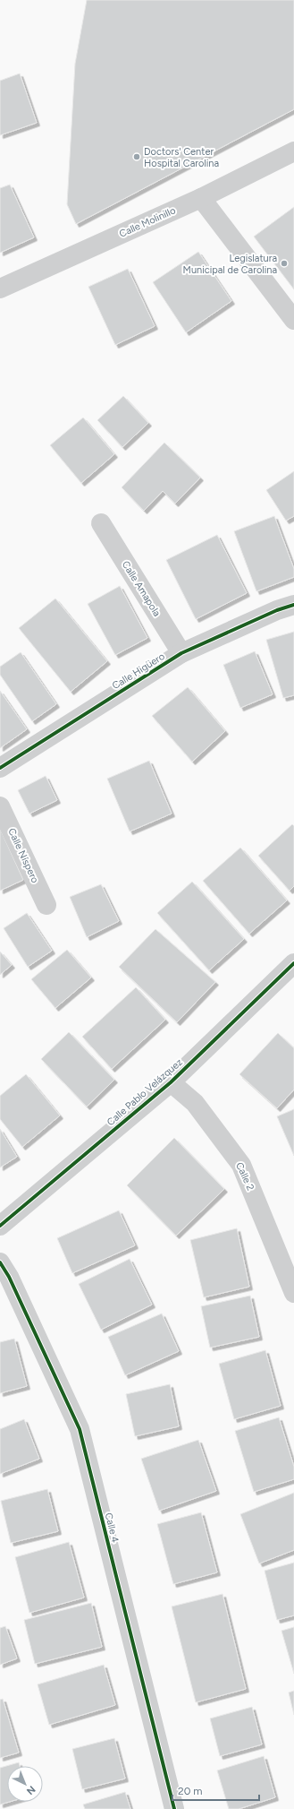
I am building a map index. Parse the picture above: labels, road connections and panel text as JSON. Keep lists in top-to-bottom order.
{
  "streets": {
    "street": [
      "Calle Molinillo",
      "Calle Amapola",
      "Calle Higüero",
      "Calle Níspero",
      "Calle Pablo Velázquez",
      "Calle 2",
      "Calle 4"
    ]
  },
  "crossings": [
    ["Calle Amapola", "Calle Higüero"],
    ["Calle Pablo Velázquez", "Calle 2"]
  ],
  "places": ["Doctors' Center Hospital Carolina", "Legislatura Municipal de Carolina"],
  "scale_bar": "20 m",
  "north": "bottom right"
}
